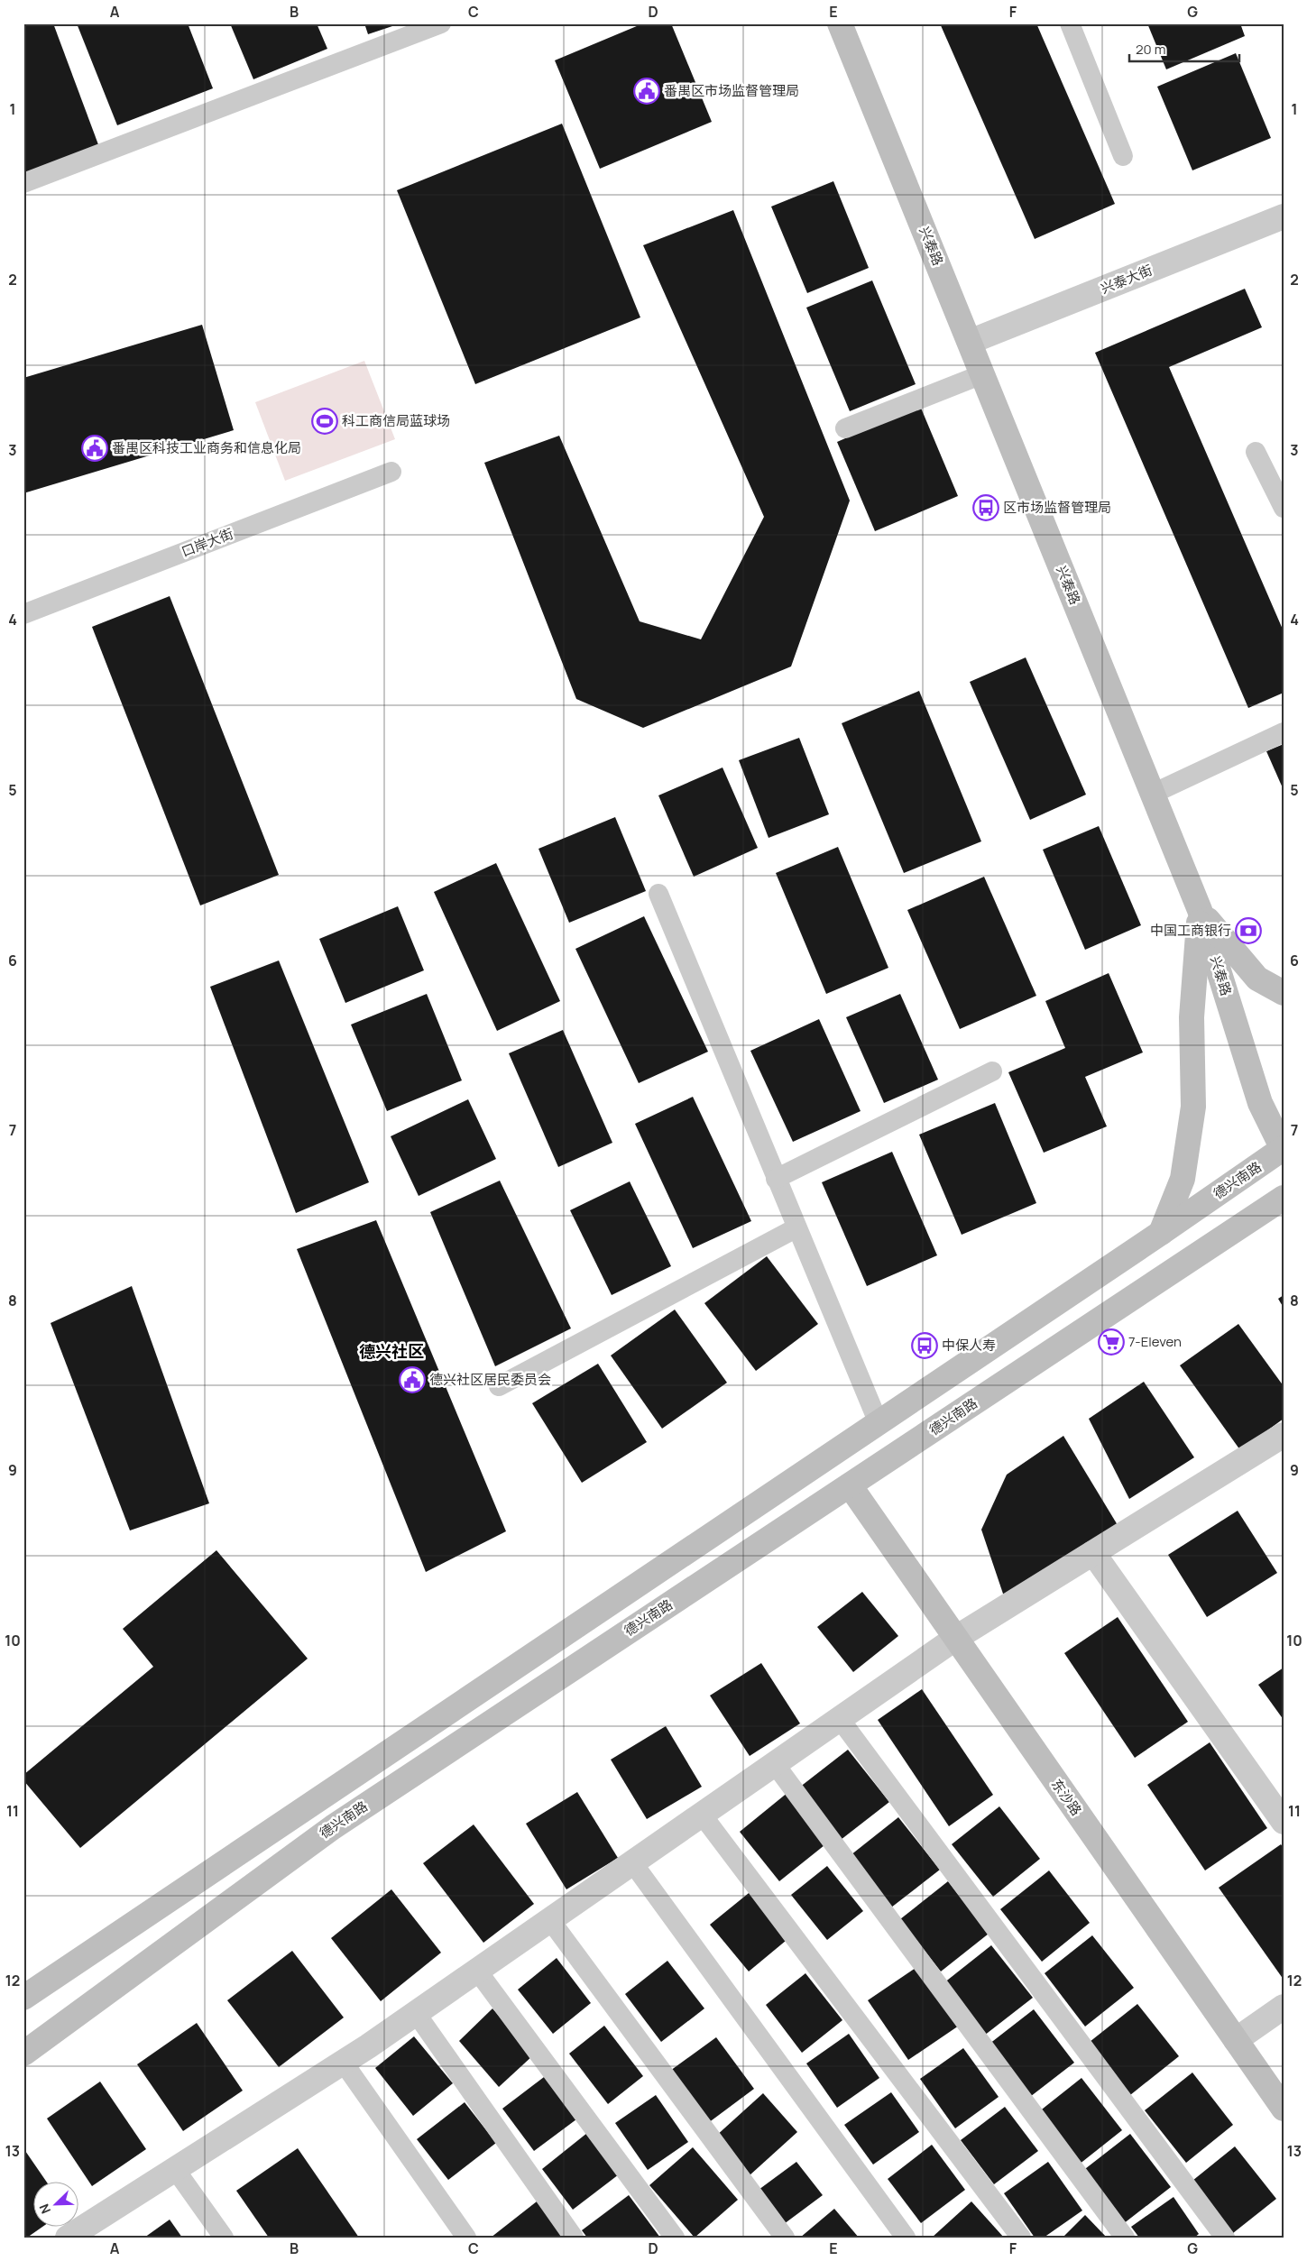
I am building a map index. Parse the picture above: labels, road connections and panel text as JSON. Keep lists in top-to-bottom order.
{
  "streets": {
    "main road": ["兴泰路", "德兴南路", "东沙路"],
    "street": ["兴泰大街"],
    "lane": ["口岸大街"]
  },
  "crossings": [
    ["兴泰路", "兴泰大街"],
    ["兴泰路", "德兴南路"],
    ["德兴南路", "东沙路"]
  ],
  "districts": ["德兴社区"],
  "places": {
    "public building": ["番禺区市场监督管理局", "番禺区科技工业商务和信息化局", "德兴社区居民委员会"],
    "sports": ["科工商信局蓝球场"],
    "bus stop": ["区市场监督管理局", "中保人寿"],
    "bank": ["中国工商银行"],
    "supermarket": ["7-Eleven"]
  },
  "scale_bar": "20 m",
  "north": "bottom left",
  "grid": {
    "columns": [
      "A",
      "B",
      "C",
      "D",
      "E",
      "F",
      "G"
    ],
    "rows": [
      "1",
      "2",
      "3",
      "4",
      "5",
      "6",
      "7",
      "8",
      "9",
      "10",
      "11",
      "12",
      "13"
    ]
  }
}
